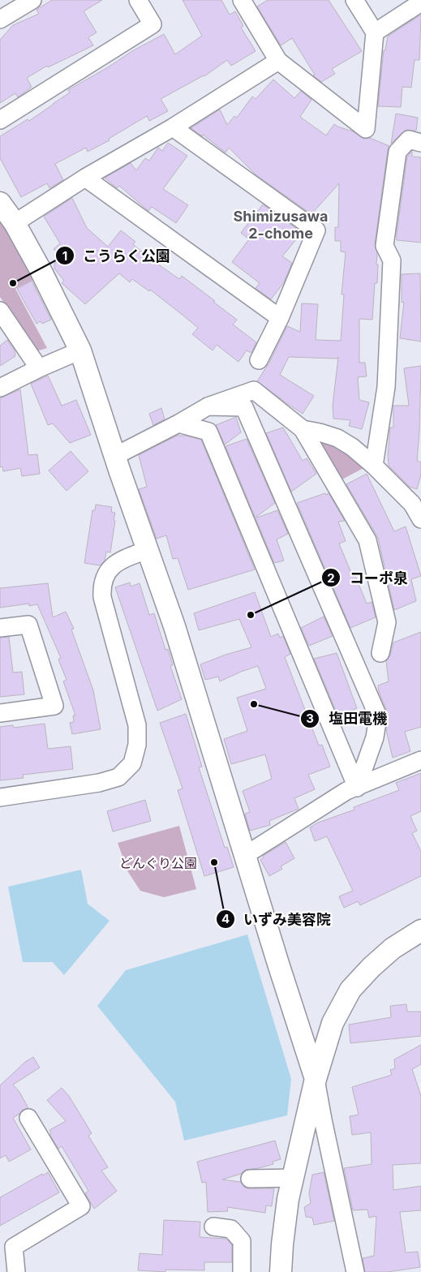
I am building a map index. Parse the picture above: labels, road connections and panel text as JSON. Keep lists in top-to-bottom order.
{
  "districts": ["Shimizusawa 2-chome"],
  "parks": ["どんぐり公園"],
  "places": [
    "こうらく公園",
    "コーポ泉",
    "塩田電機",
    "いずみ美容院"
  ]
}
